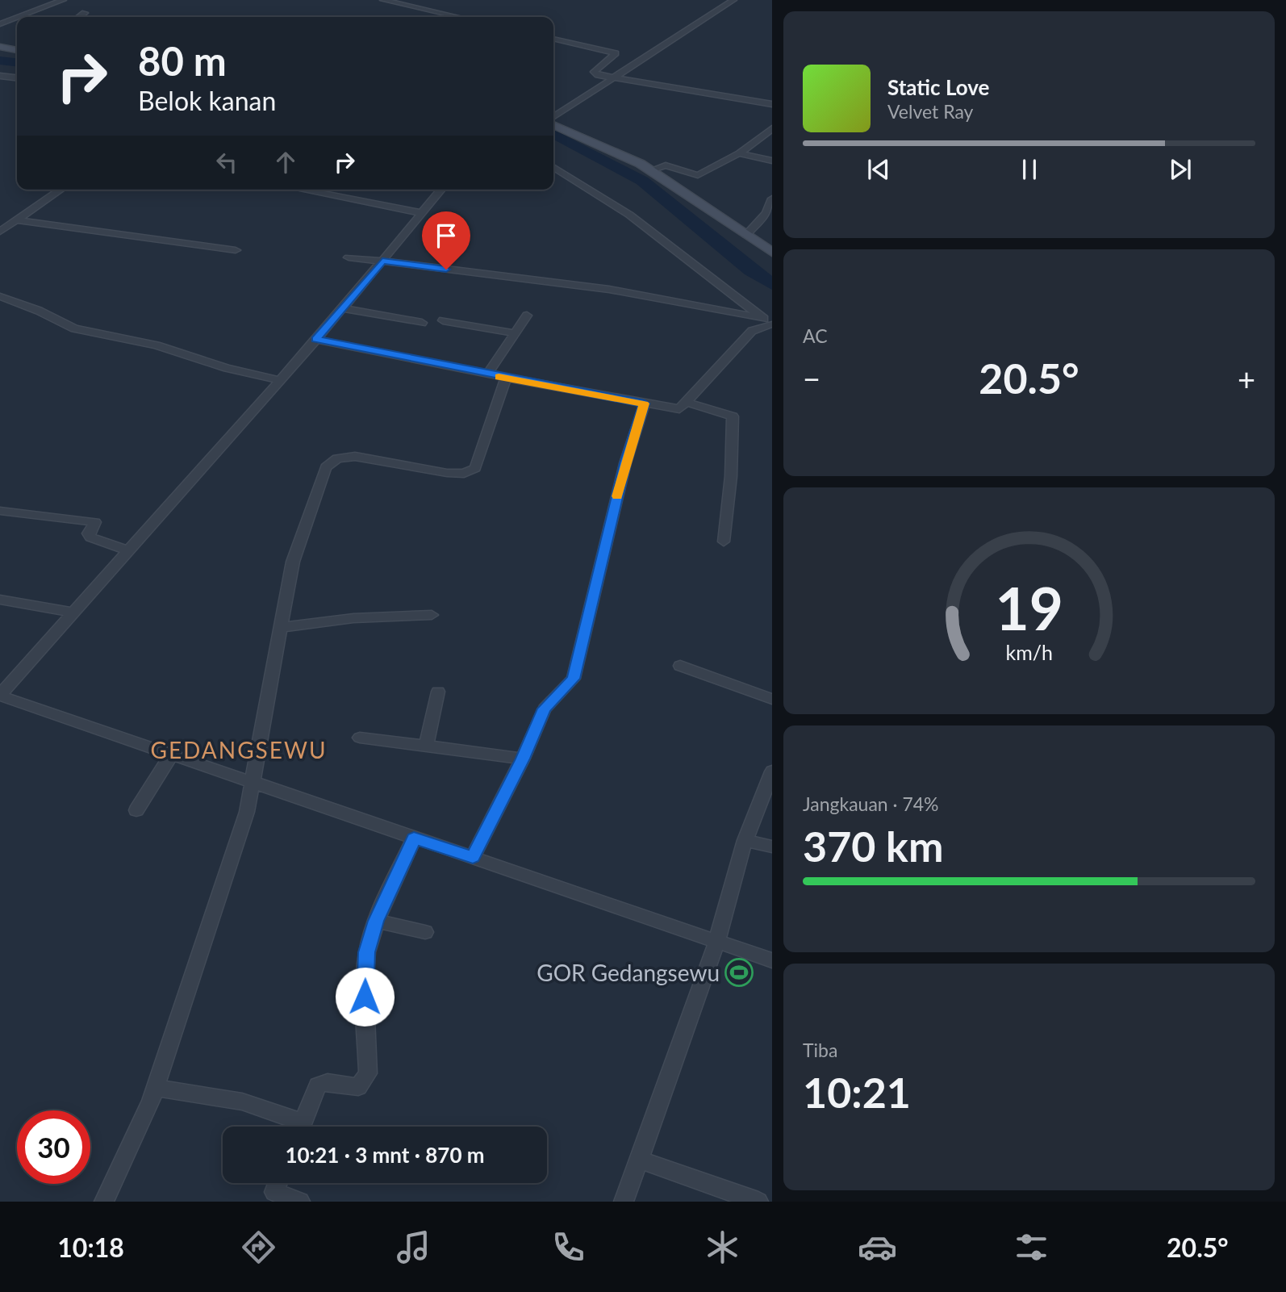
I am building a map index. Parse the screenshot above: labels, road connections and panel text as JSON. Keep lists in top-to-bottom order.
{
  "districts": ["GEDANGSEWU"],
  "places": {
    "sports": ["GOR Gedangsewu"]
  },
  "page": {
    "turn": ["80 m", "Belok kanan"],
    "song": ["Static Love", "Velvet Ray"],
    "tile": [
      "AC",
      ["Jangkauan · 74%", "370 km"],
      ["Tiba", "10:21"]
    ],
    "heat": ["−", "20.5°", "+"],
    "limit": "30",
    "trip": "10:21 · 3 mnt · 870 m",
    "tabs": ["10:18", "20.5°"],
    "gauge": ["19", "km/h"]
  }
}
